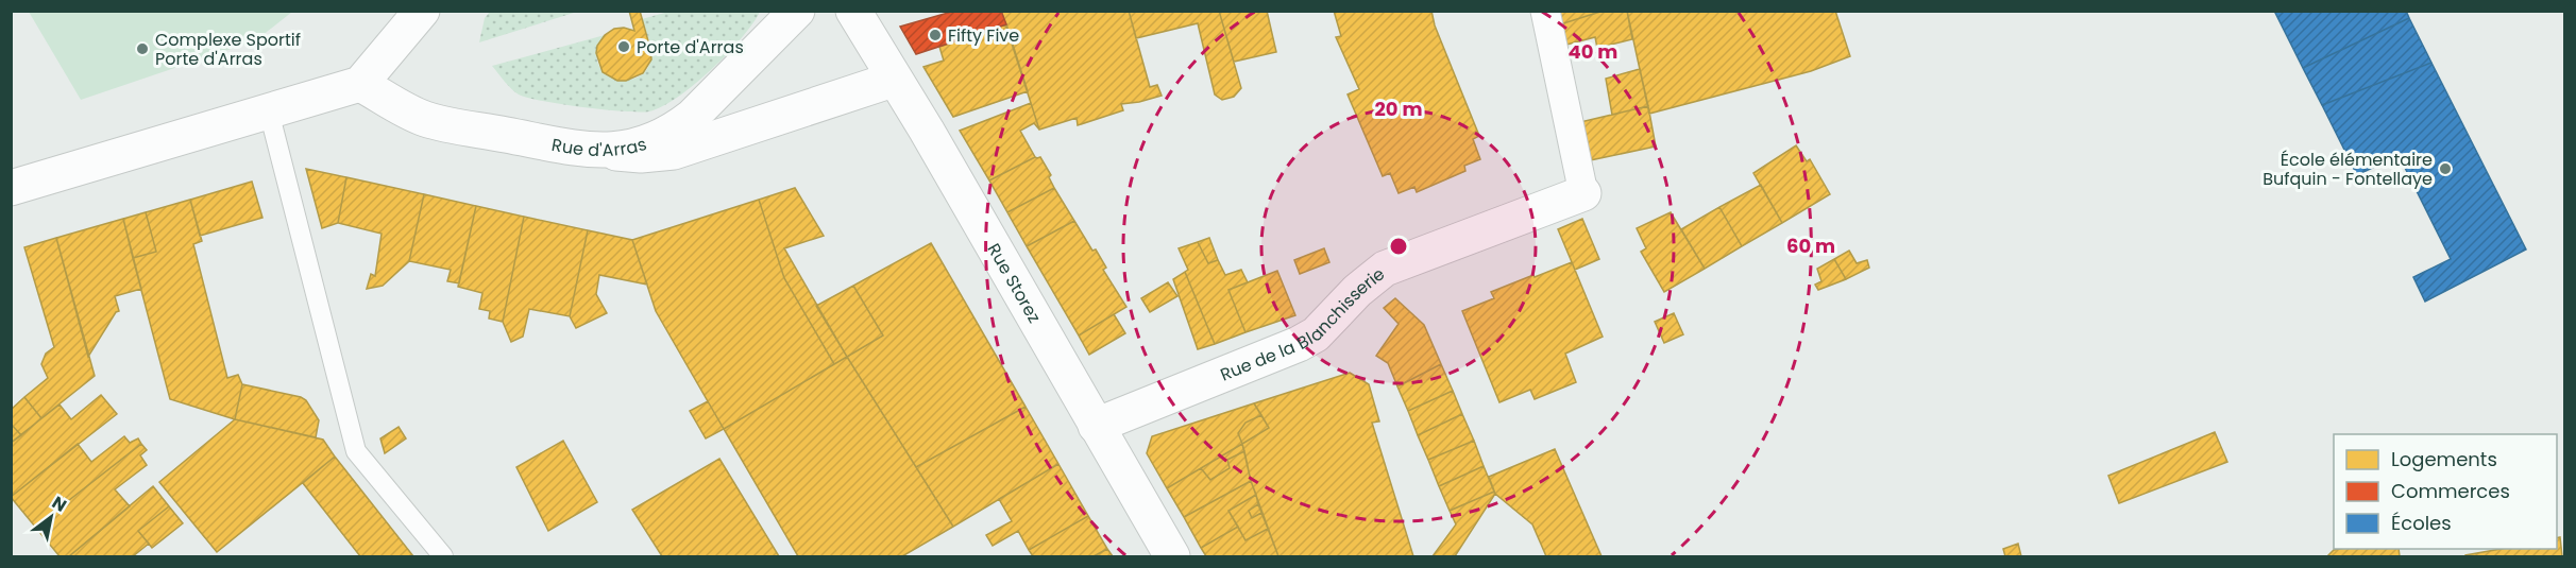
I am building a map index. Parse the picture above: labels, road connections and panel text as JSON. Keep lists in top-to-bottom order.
{
  "streets": {
    "street": ["Rue d'Arras", "Rue Storez", "Rue de la Blanchisserie"]
  },
  "crossings": [
    ["Rue Storez", "Rue de la Blanchisserie"]
  ],
  "places": [
    "Fifty Five",
    "Porte d'Arras",
    "Complexe Sportif Porte d'Arras",
    "École élémentaire Bufquin - Fontellaye"
  ],
  "legend": ["Logements", "Commerces", "Écoles"],
  "north": "top right",
  "rings": ["40 m", "20 m", "60 m"]
}
